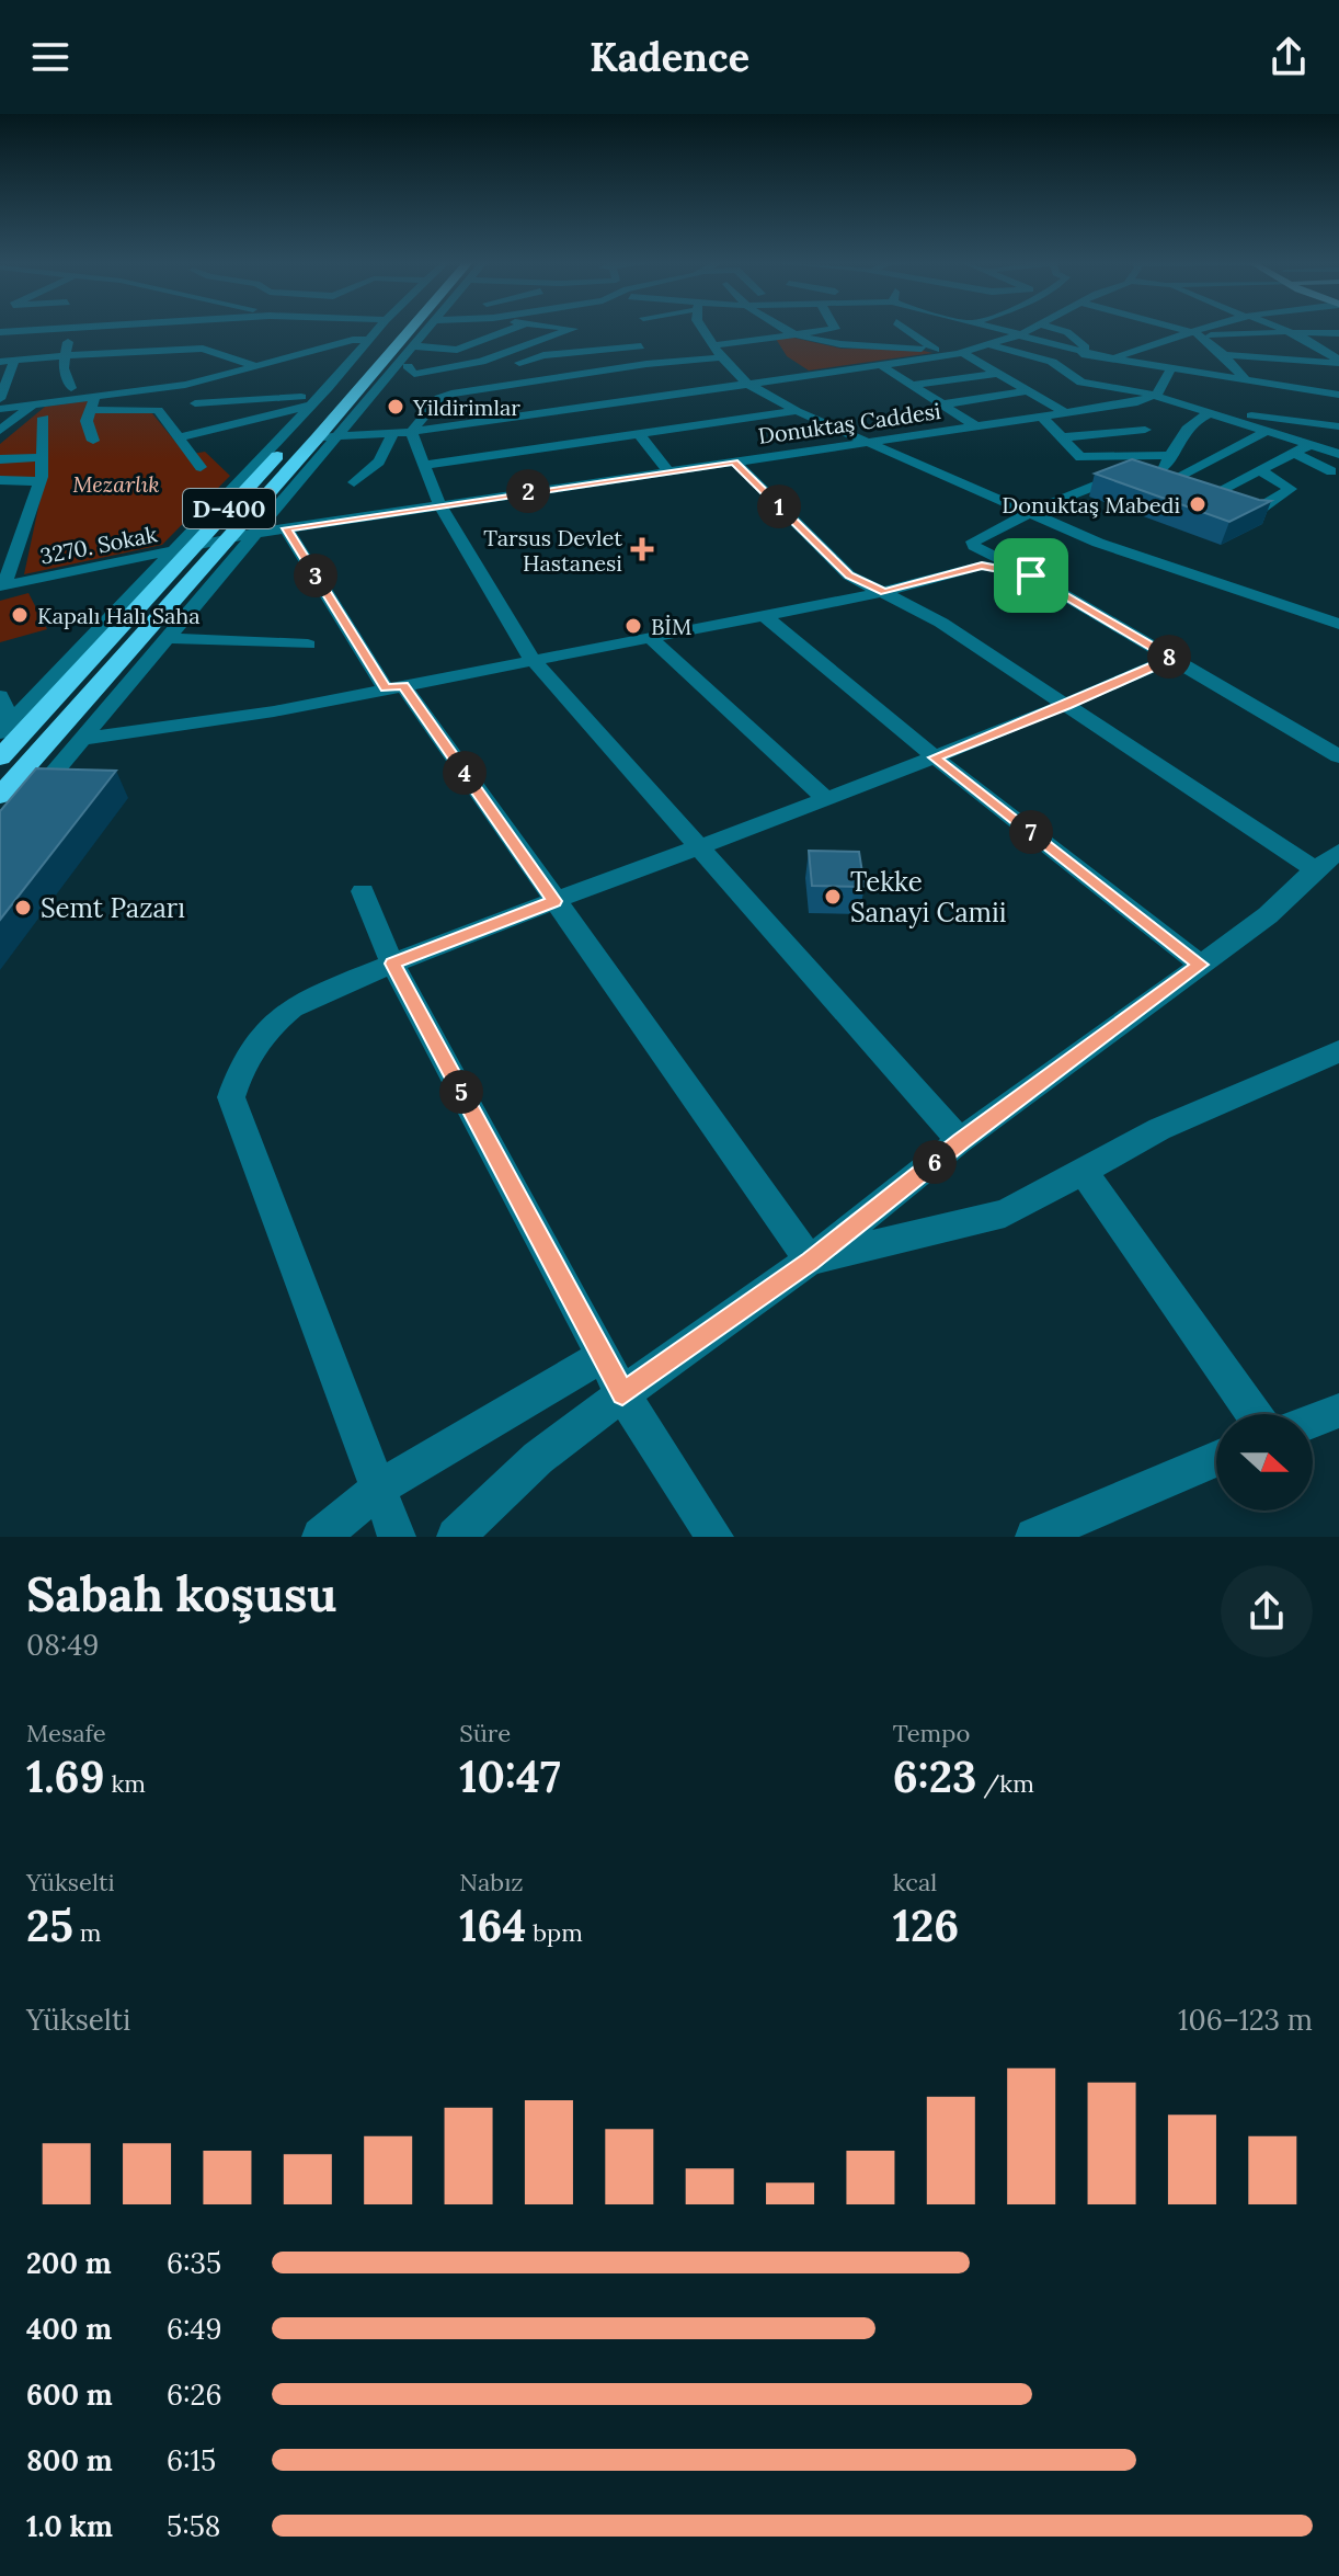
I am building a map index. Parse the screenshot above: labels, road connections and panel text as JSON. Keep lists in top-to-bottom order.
{
  "streets": {
    "highway": ["D-400"],
    "street": ["Donuktaş Caddesi", "3270. Sokak"]
  },
  "crossings": [
    ["Donuktaş Caddesi", "3270. Sokak"],
    ["D-400", "3270. Sokak"]
  ],
  "parks": ["Mezarlık"],
  "places": {
    "other": [
      "Yildirimlar",
      "Donuktaş Mabedi",
      "Kapalı Halı Saha",
      "BİM",
      "Tekke Sanayi Camii",
      "Semt Pazarı"
    ],
    "health": ["Tarsus Devlet Hastanesi"]
  },
  "north": "right",
  "page": {
    "header": "Kadence",
    "pins": [
      "2",
      "1",
      "3",
      "8",
      "4",
      "7",
      "5",
      "6"
    ],
    "heading": ["Sabah koşusu", "08:49"],
    "stats": [
      ["Mesafe", "1.69 km"],
      ["Süre", "10:47"],
      ["Tempo", "6:23 /km"],
      ["Yükselti", "25 m"],
      ["Nabız", "164 bpm"],
      ["kcal", "126"]
    ],
    "chart": ["Yükselti", "106–123 m"],
    "list": [
      {
        "name": "200 m",
        "note": "6:35"
      },
      {
        "name": "400 m",
        "note": "6:49"
      },
      {
        "name": "600 m",
        "note": "6:26"
      },
      {
        "name": "800 m",
        "note": "6:15"
      },
      {
        "name": "1.0 km",
        "note": "5:58"
      }
    ]
  }
}
